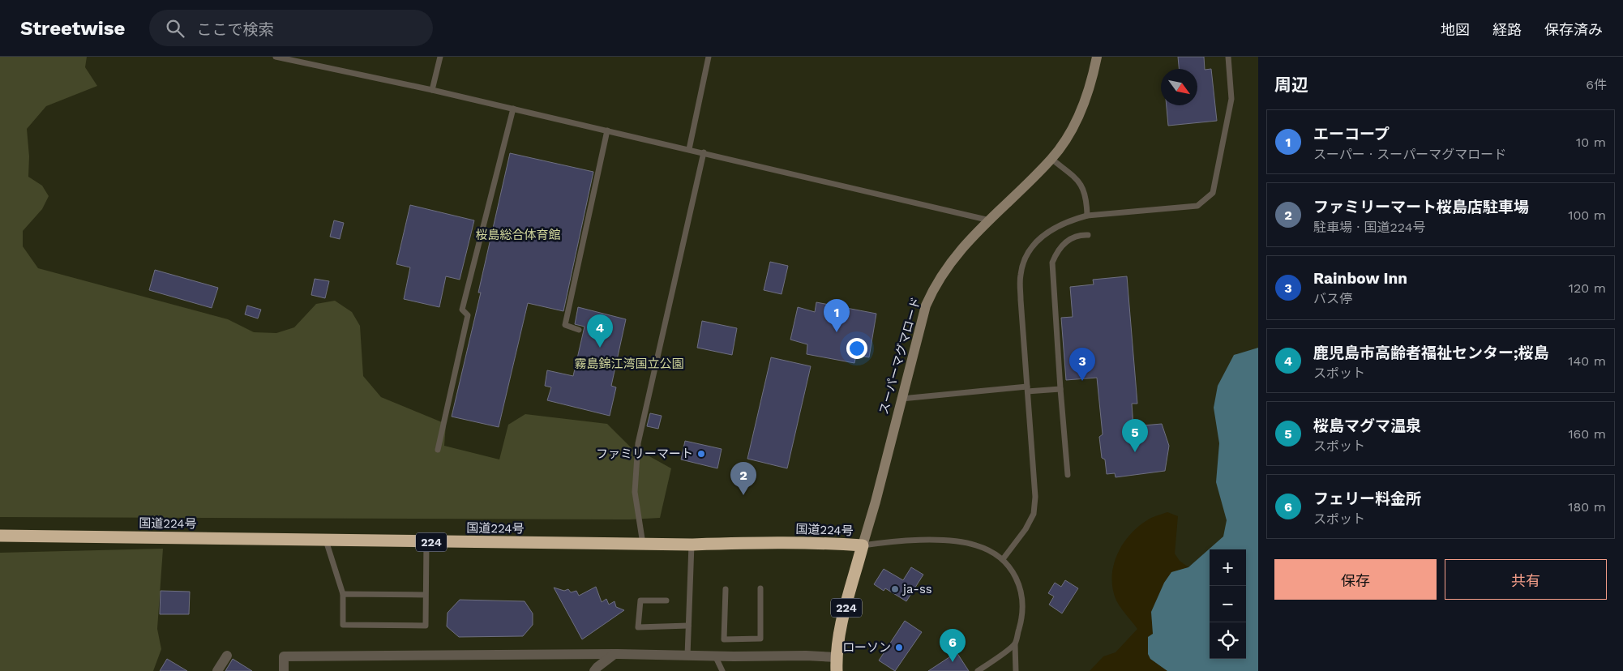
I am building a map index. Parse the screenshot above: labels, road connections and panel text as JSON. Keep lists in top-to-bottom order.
{
  "streets": {
    "highway": ["国道224号", "224"],
    "street": ["スーパーマグマロード"]
  },
  "crossings": [
    ["スーパーマグマロード", "国道224号"]
  ],
  "parks": ["桜島総合体育館", "霧島錦江湾国立公園"],
  "places": ["ファミリーマート", "ja-ss", "ローソン"],
  "north": "bottom right",
  "page": {
    "header": "Streetwise",
    "search": "ここで検索",
    "nav": ["地図", "経路", "保存済み"],
    "heading": ["周辺", "6件"],
    "list": [
      {
        "mark": "1",
        "name": "エーコープ",
        "note": "スーパー · スーパーマグマロード",
        "value": "10 m"
      },
      {
        "mark": "2",
        "name": "ファミリーマート桜島店駐車場",
        "note": "駐車場 · 国道224号",
        "value": "100 m"
      },
      {
        "mark": "3",
        "name": "Rainbow Inn",
        "note": "バス停",
        "value": "120 m"
      },
      {
        "mark": "4",
        "name": "鹿児島市高齢者福祉センター;桜島",
        "note": "スポット",
        "value": "140 m"
      },
      {
        "mark": "5",
        "name": "桜島マグマ温泉",
        "note": "スポット",
        "value": "160 m"
      },
      {
        "mark": "6",
        "name": "フェリー料金所",
        "note": "スポット",
        "value": "180 m"
      }
    ],
    "pins": [
      "1",
      "4",
      "3",
      "5",
      "2",
      "6"
    ],
    "buttons": ["保存", "共有"],
    "map_buttons": ["+", "−"]
  }
}
